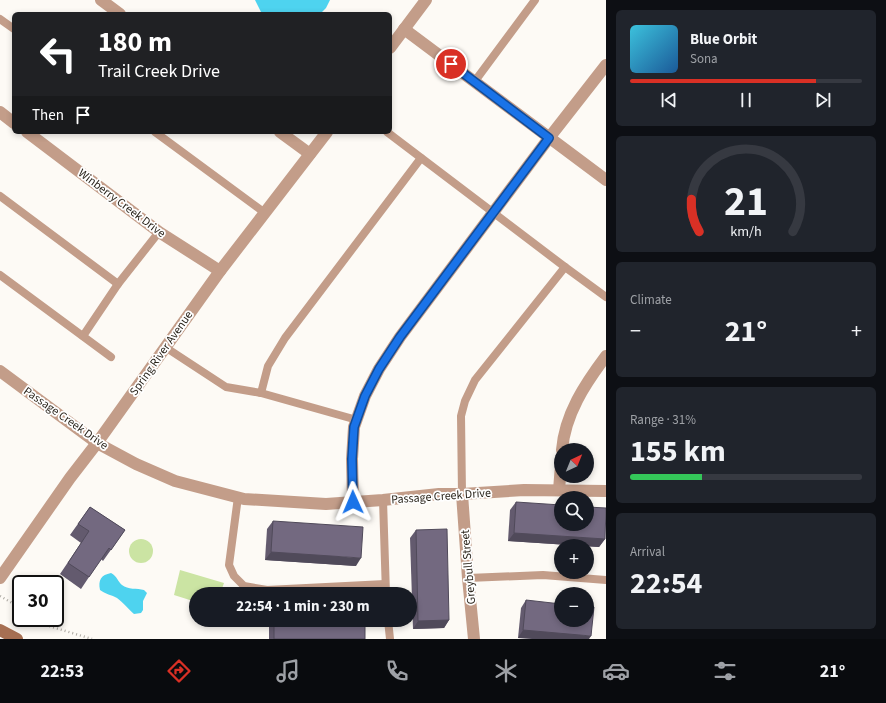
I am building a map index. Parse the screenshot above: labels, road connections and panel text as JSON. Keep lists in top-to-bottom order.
{
  "streets": {
    "street": [
      "Winberry Creek Drive",
      "Spring River Avenue",
      "Passage Creek Drive",
      "Greybull Street"
    ]
  },
  "crossings": [
    ["Winberry Creek Drive", "Spring River Avenue"],
    ["Spring River Avenue", "Passage Creek Drive"],
    ["Passage Creek Drive", "Greybull Street"]
  ],
  "north": "top right",
  "page": {
    "turn": ["180 m", "Trail Creek Drive"],
    "song": ["Blue Orbit", "Sona"],
    "then": "Then",
    "tile": [
      "Climate",
      ["Range · 31%", "155 km"],
      ["Arrival", "22:54"]
    ],
    "heat": ["−", "21°", "+"],
    "map_buttons": ["+", "−"],
    "limit": "30",
    "trip": "22:54 · 1 min · 230 m",
    "tabs": ["22:53", "21°"],
    "gauge": ["21", "km/h"]
  }
}
